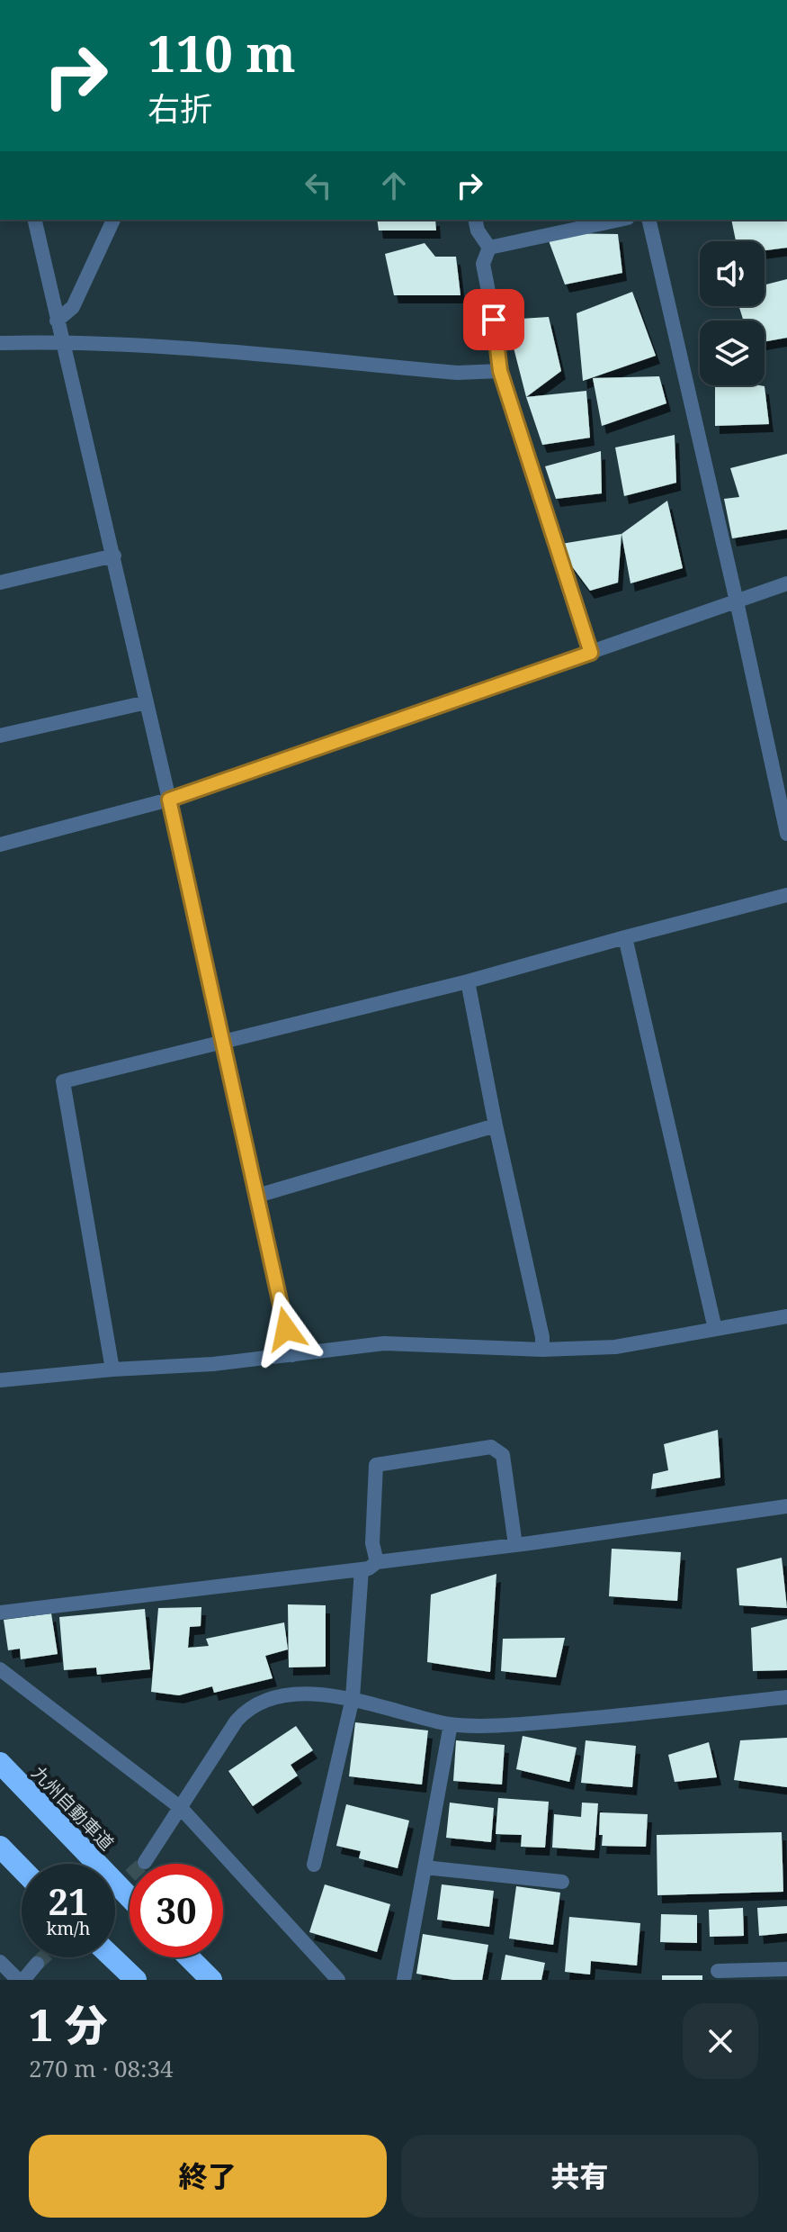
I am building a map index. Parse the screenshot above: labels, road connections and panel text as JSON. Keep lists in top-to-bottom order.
{
  "streets": {
    "highway": ["九州自動車道"]
  },
  "page": {
    "turn": ["110 m", "右折"],
    "speed": "21 km/h",
    "limit": "30",
    "heading": ["1 分", "270 m · 08:34"],
    "buttons": ["終了", "共有"]
  }
}
